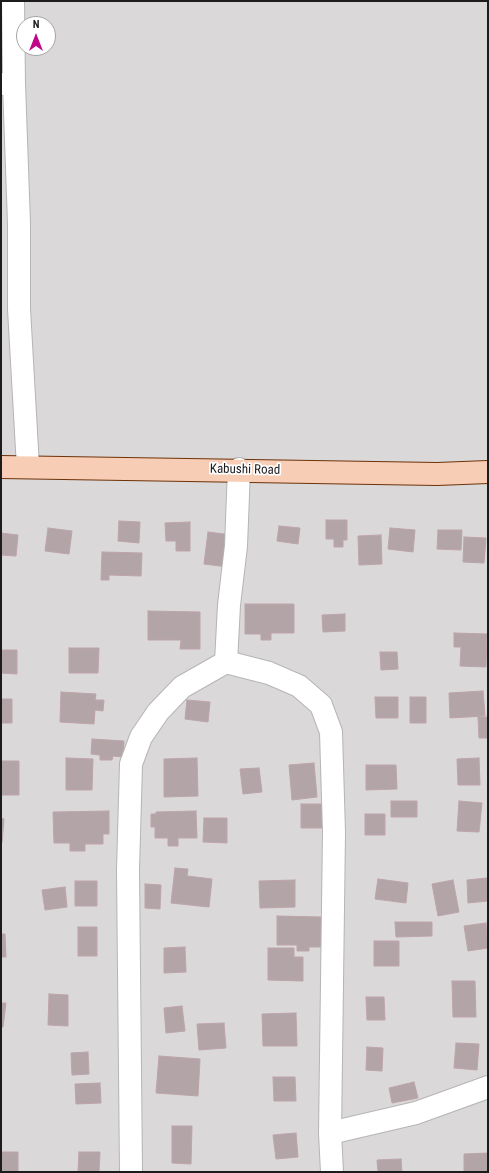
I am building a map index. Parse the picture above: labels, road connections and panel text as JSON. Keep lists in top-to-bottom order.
{
  "streets": {
    "main road": ["Kabushi Road"]
  },
  "north": "top"
}
